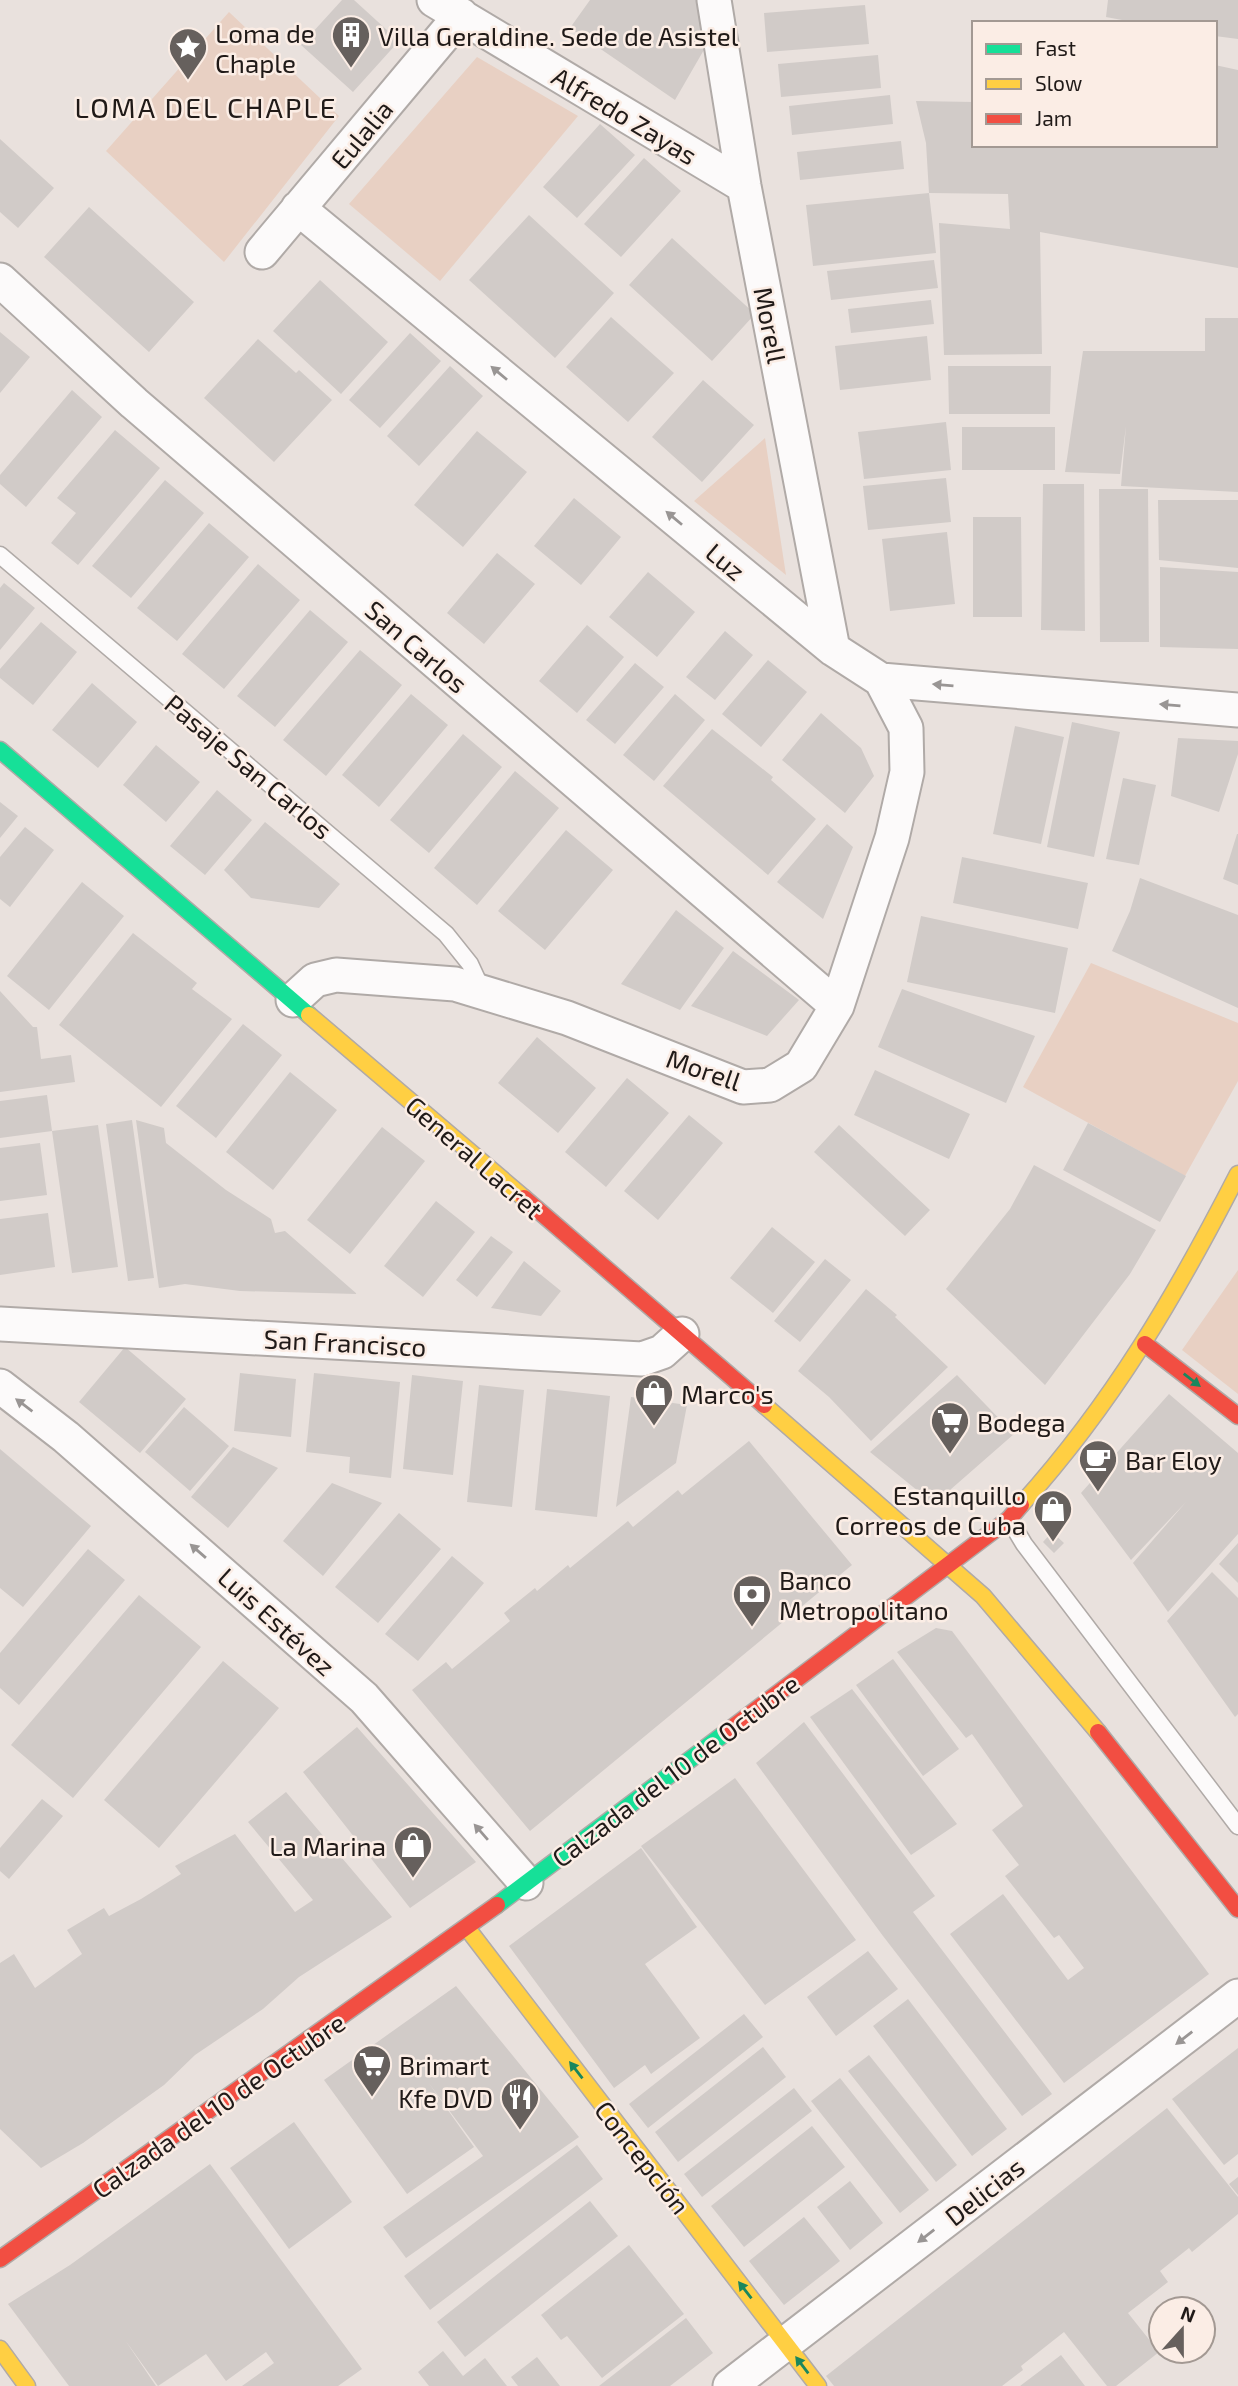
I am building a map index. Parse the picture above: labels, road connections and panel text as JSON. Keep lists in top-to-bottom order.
{
  "streets": {
    "main road": ["General Lacret", "Calzada del 10 de Octubre", "Concepción"],
    "street": [
      "Alfredo Zayas",
      "Eulalia",
      "Morell",
      "Luz",
      "San Carlos",
      "San Francisco",
      "Luis Estévez",
      "Delicias"
    ],
    "lane": ["Pasaje San Carlos"]
  },
  "crossings": [
    ["Alfredo Zayas", "Eulalia"],
    ["Alfredo Zayas", "Morell"],
    ["Eulalia", "Luz"],
    ["Morell", "Luz"],
    ["Morell", "San Carlos"],
    ["Morell", "Pasaje San Carlos"],
    ["Morell", "General Lacret"],
    ["General Lacret", "San Francisco"],
    ["General Lacret", "Calzada del 10 de Octubre"],
    ["Luis Estévez", "Calzada del 10 de Octubre"],
    ["Calzada del 10 de Octubre", "Concepción"],
    ["Concepción", "Delicias"]
  ],
  "one_way": [
    "Luz",
    "Luis Estévez",
    "Concepción",
    "Delicias"
  ],
  "districts": ["LOMA DEL CHAPLE"],
  "places": {
    "building": ["Villa Geraldine. Sede de Asistel"],
    "place": ["Loma de Chaple"],
    "shop": ["Marco's", "Estanquillo Correos de Cuba", "La Marina"],
    "supermarket": ["Bodega", "Brimart"],
    "cafe": ["Bar Eloy"],
    "bank": ["Banco Metropolitano"],
    "restaurant": ["Kfe DVD"]
  },
  "legend": ["Fast", "Slow", "Jam"],
  "north": "top"
}
